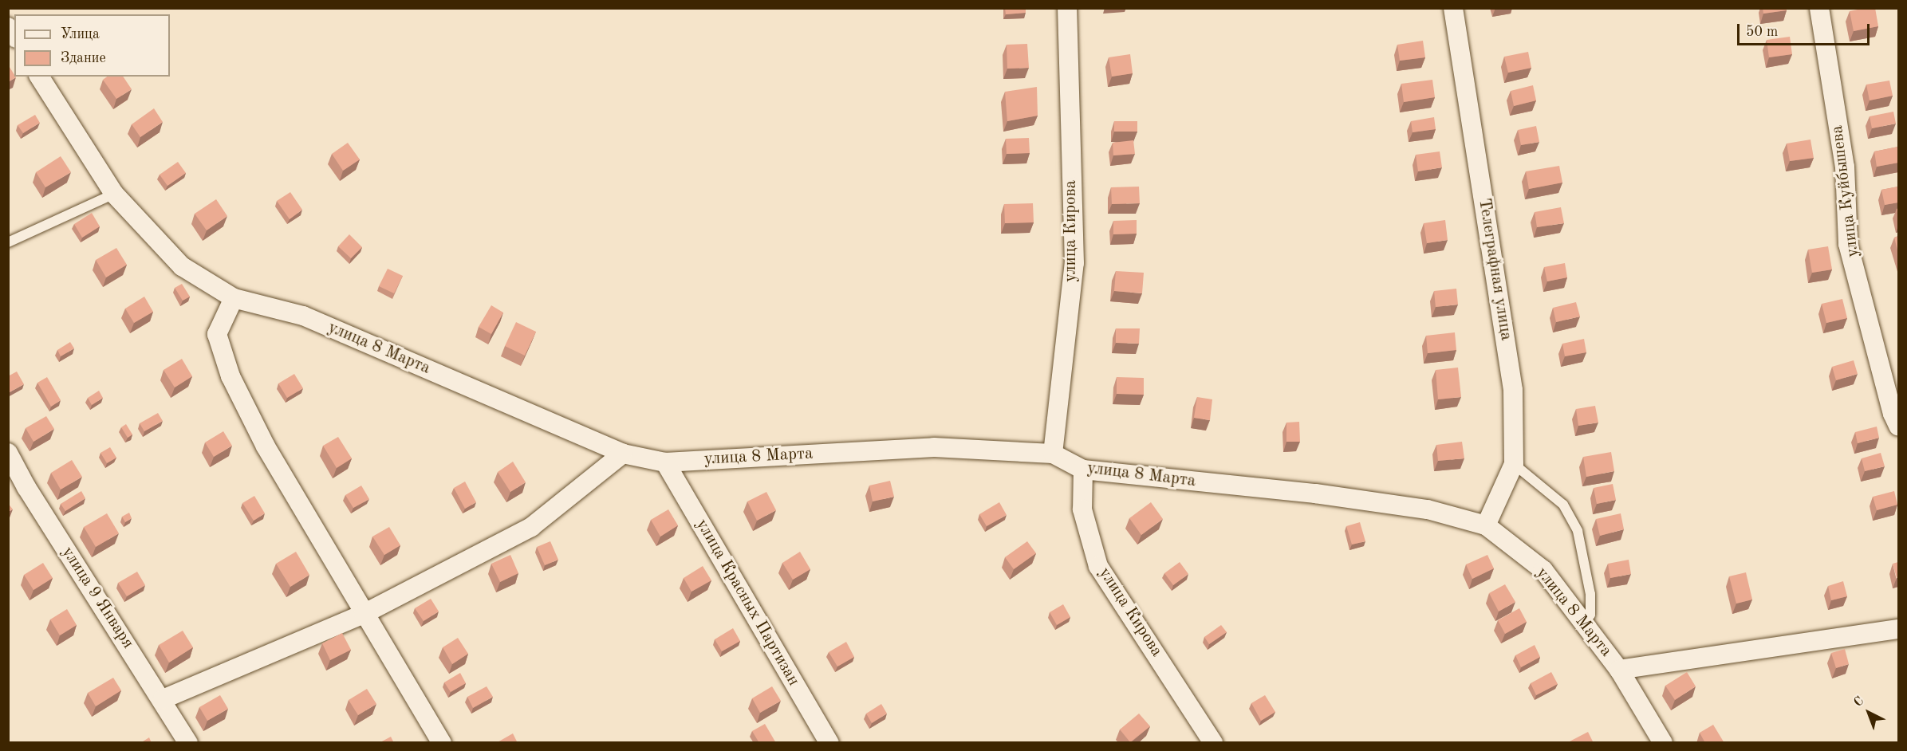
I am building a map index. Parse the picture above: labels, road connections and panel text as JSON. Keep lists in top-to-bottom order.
{
  "streets": {
    "street": [
      "улица Куйбышева",
      "улица Кирова",
      "Телеграфная улица",
      "улица 8 Марта",
      "улица 9 Января",
      "улица Красных Партизан"
    ]
  },
  "crossings": [
    ["улица Кирова", "улица 8 Марта"],
    ["Телеграфная улица", "улица 8 Марта"],
    ["улица 8 Марта", "улица Красных Партизан"]
  ],
  "legend": ["Улица", "Здание"],
  "scale_bar": "50 m",
  "north": "top left"
}
